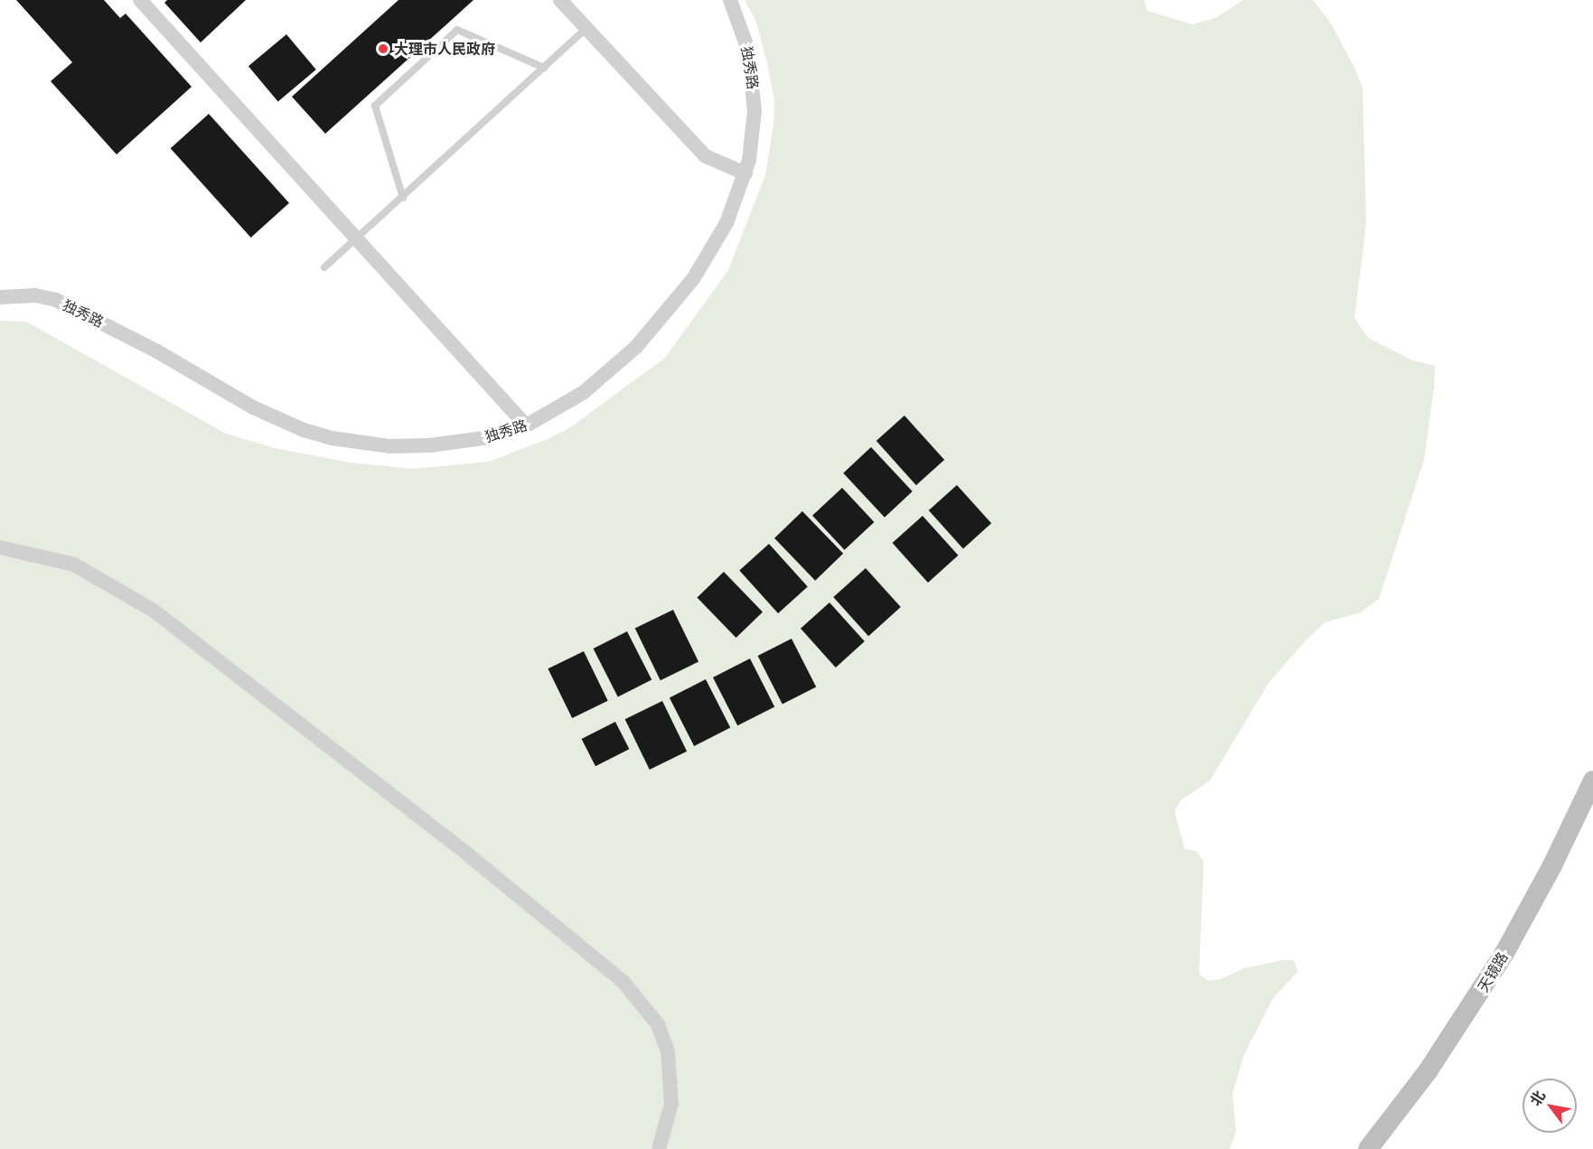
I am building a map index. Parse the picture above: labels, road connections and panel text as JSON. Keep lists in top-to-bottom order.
{
  "streets": {
    "street": ["独秀路", "天镜路"]
  },
  "places": ["大理市人民政府"],
  "north": "top left"
}
